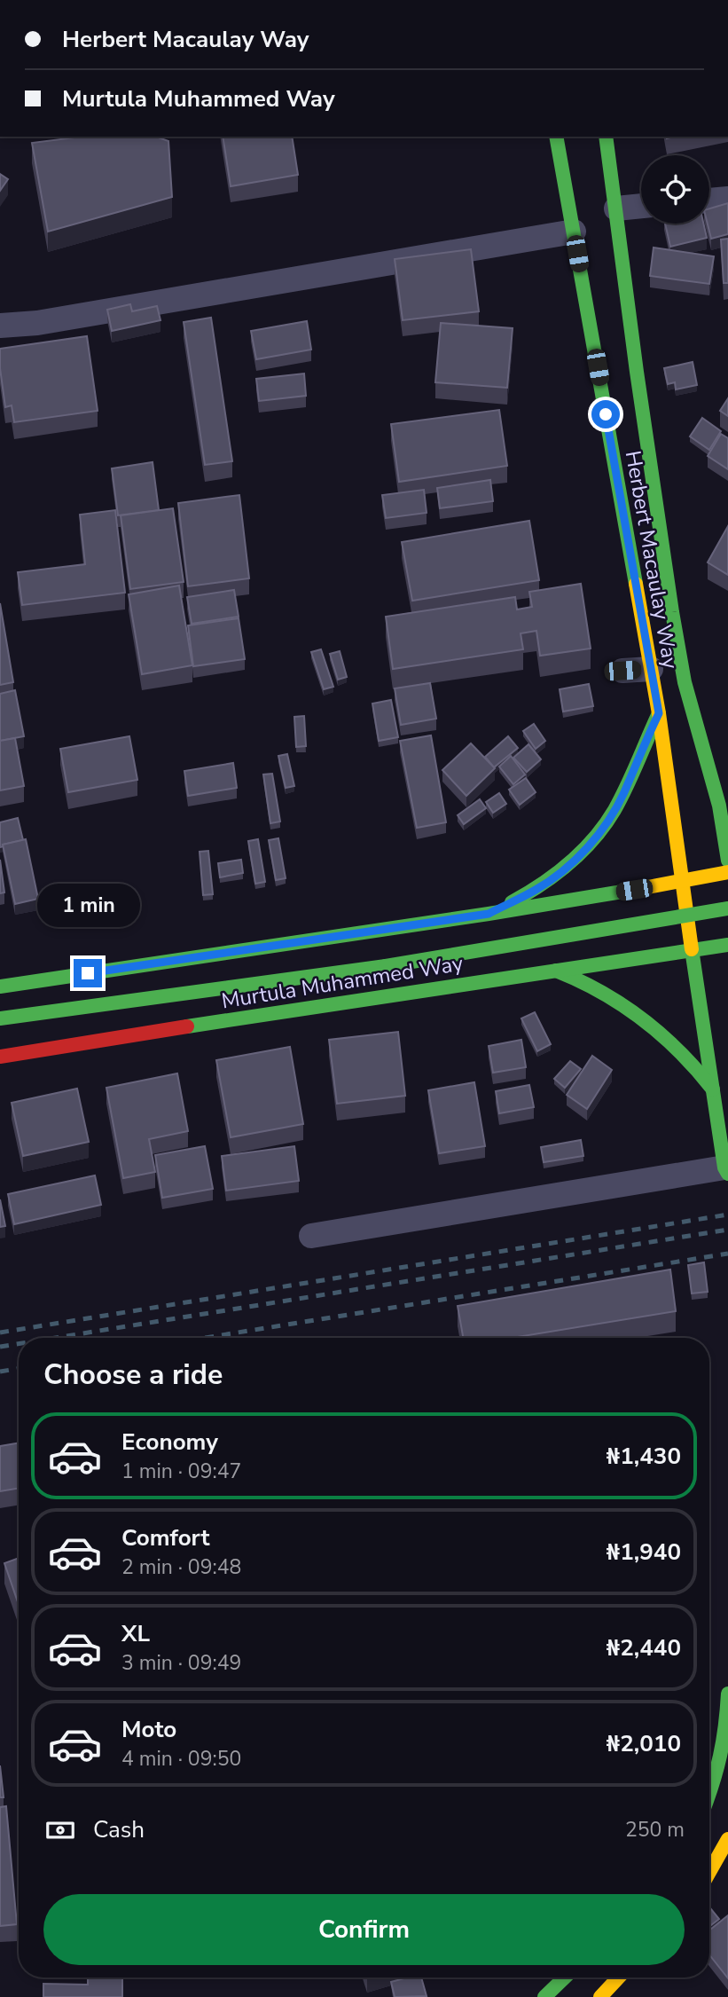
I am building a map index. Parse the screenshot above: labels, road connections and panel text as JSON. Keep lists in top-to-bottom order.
{
  "streets": {
    "main road": ["Herbert Macaulay Way", "Murtula Muhammed Way"]
  },
  "crossings": [
    ["Herbert Macaulay Way", "Murtula Muhammed Way"]
  ],
  "page": {
    "banner": ["Herbert Macaulay Way", "Murtula Muhammed Way"],
    "bubble": "1 min",
    "heading": "Choose a ride",
    "list": [
      {
        "name": "Economy",
        "note": "1 min · 09:47",
        "value": "₦1,430"
      },
      {
        "name": "Comfort",
        "note": "2 min · 09:48",
        "value": "₦1,940"
      },
      {
        "name": "XL",
        "note": "3 min · 09:49",
        "value": "₦2,440"
      },
      {
        "name": "Moto",
        "note": "4 min · 09:50",
        "value": "₦2,010"
      }
    ],
    "pay": ["Cash", "250 m"],
    "buttons": "Confirm"
  }
}
